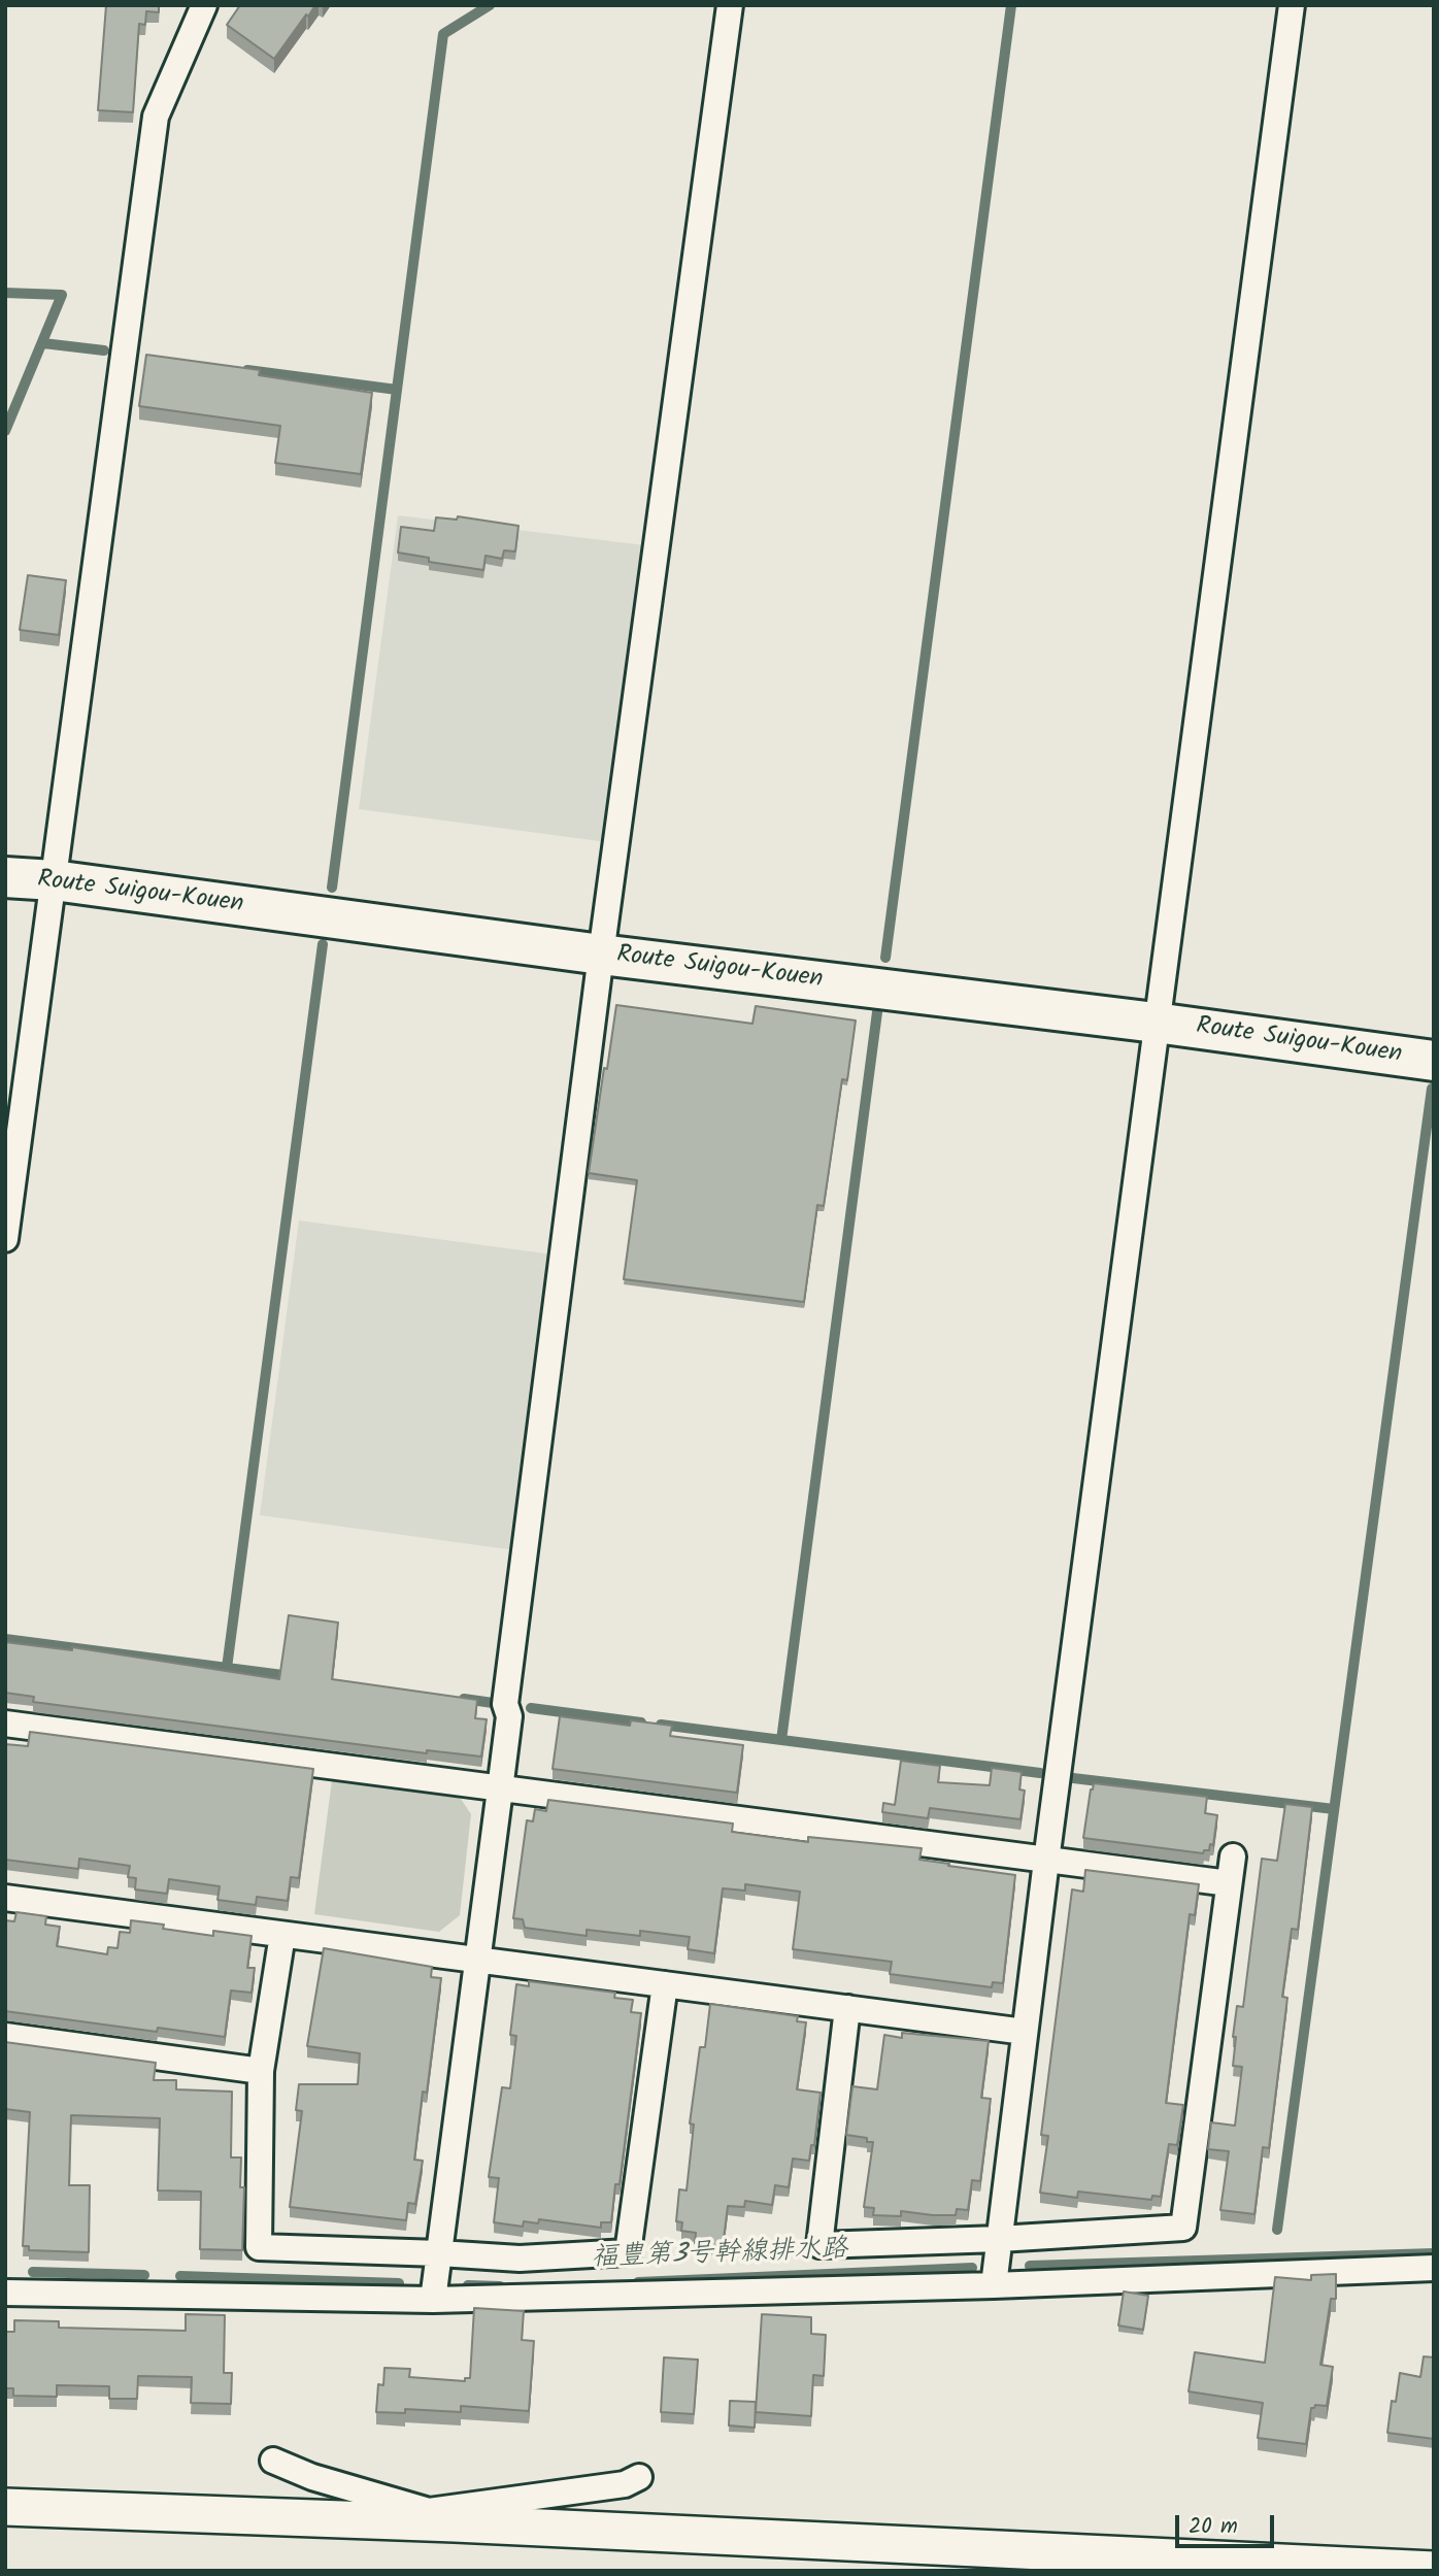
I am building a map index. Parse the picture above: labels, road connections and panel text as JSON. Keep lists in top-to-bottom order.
{
  "streets": {
    "main road": ["Route Suigou-Kouen"]
  },
  "water": ["福豊第3号幹線排水路"],
  "scale_bar": "20 m"
}
